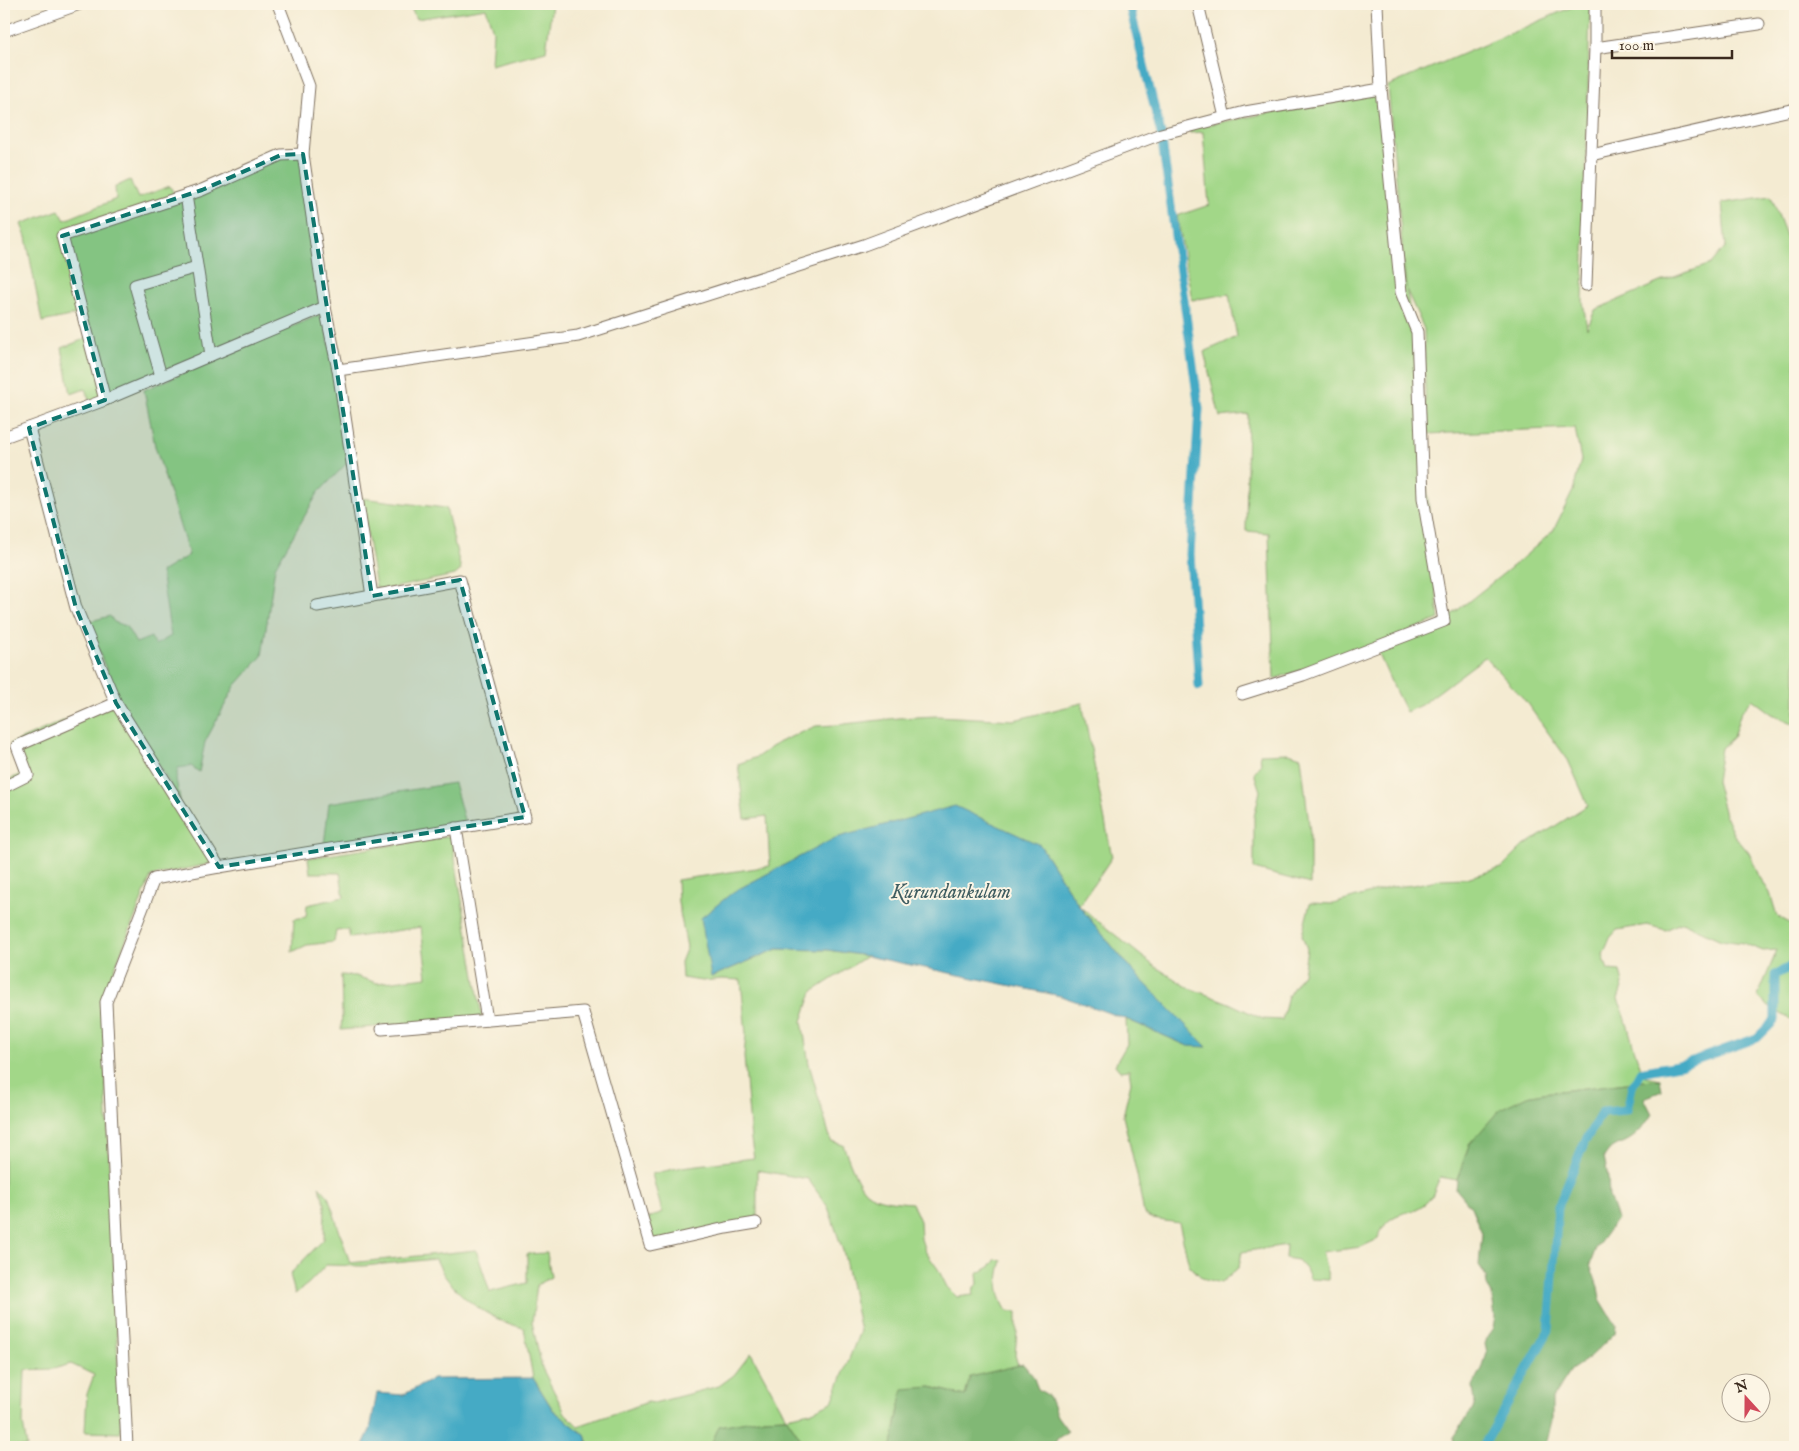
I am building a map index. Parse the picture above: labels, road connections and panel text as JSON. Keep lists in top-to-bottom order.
{
  "water": ["Kurundankulam"],
  "scale_bar": "100 m",
  "north": "top"
}
